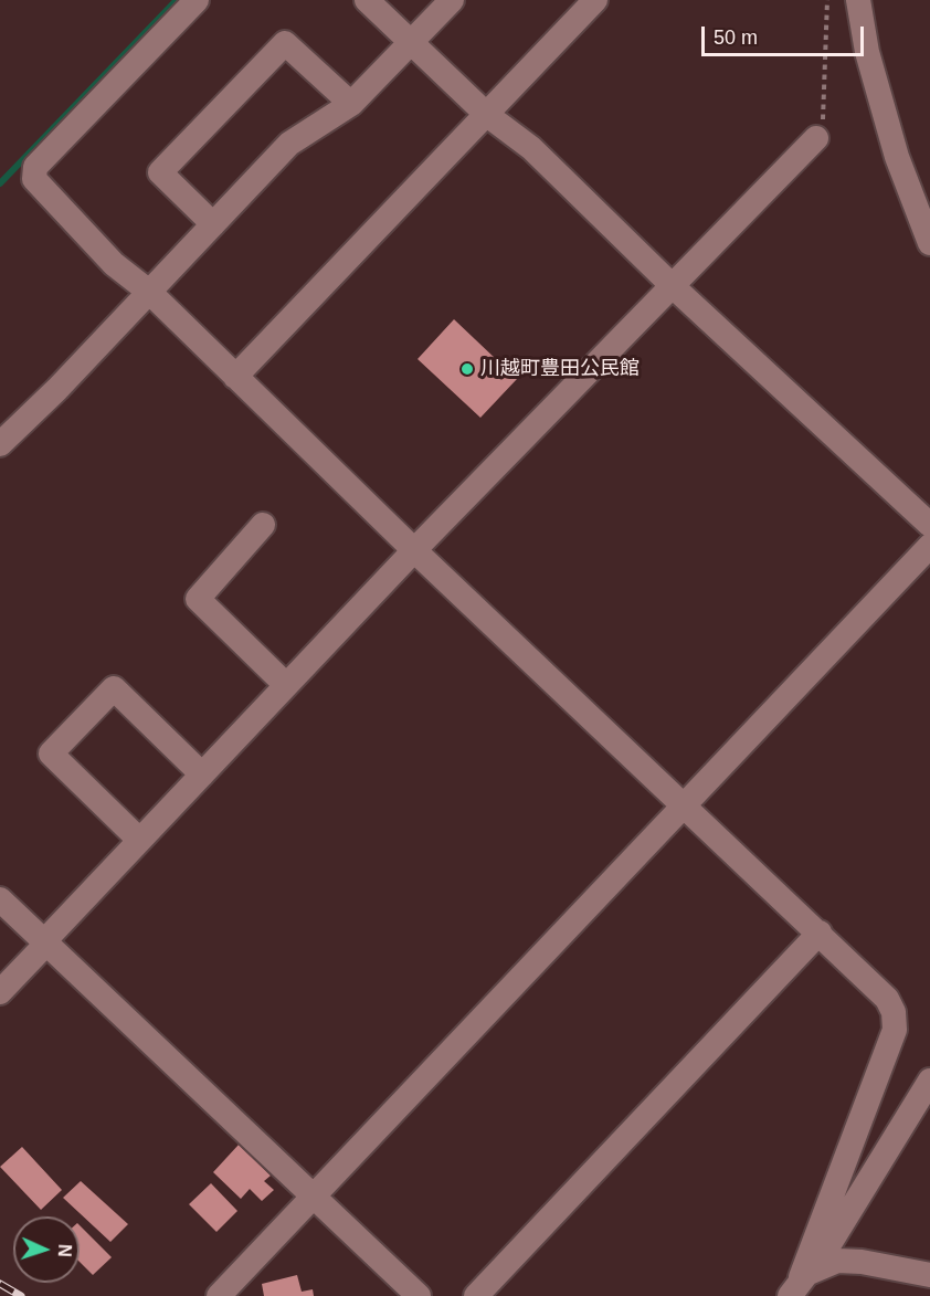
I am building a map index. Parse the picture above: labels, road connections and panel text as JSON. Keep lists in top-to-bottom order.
{
  "places": ["川越町豊田公民館"],
  "scale_bar": "50 m",
  "north": "right"
}
